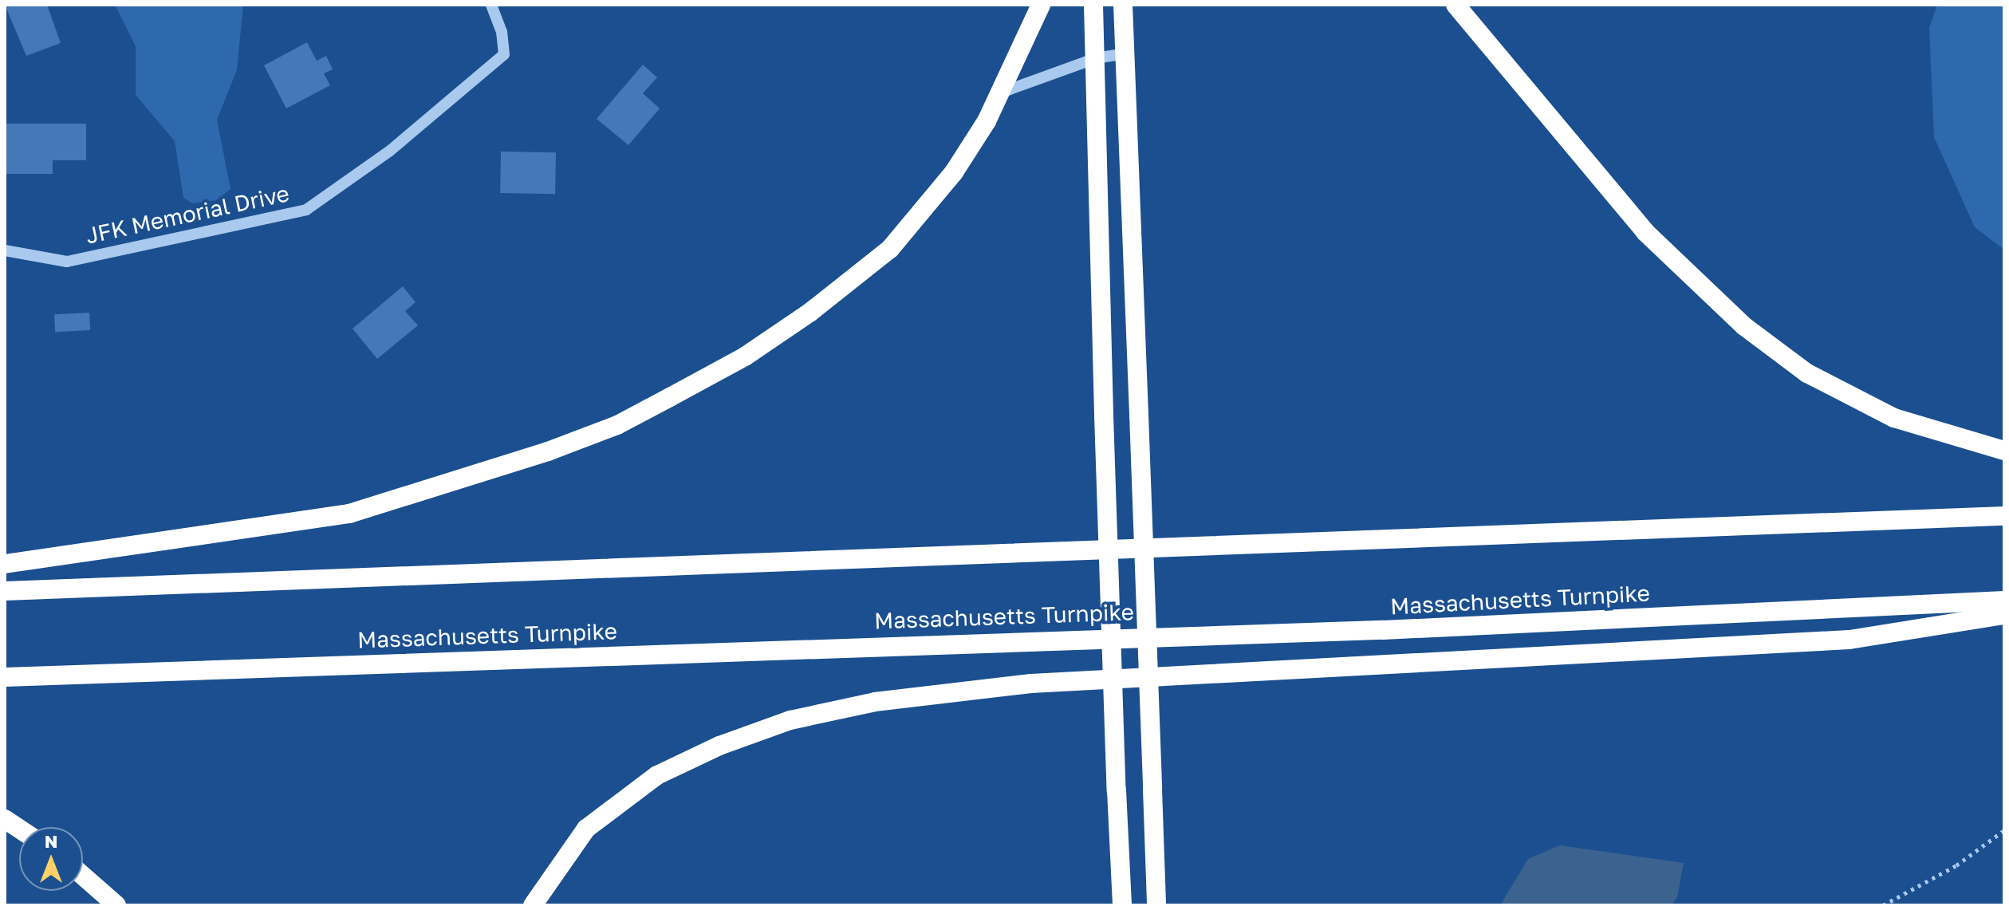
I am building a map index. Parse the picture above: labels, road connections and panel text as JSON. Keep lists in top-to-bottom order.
{
  "streets": {
    "highway": ["Massachusetts Turnpike"],
    "street": ["JFK Memorial Drive"]
  },
  "north": "top"
}
